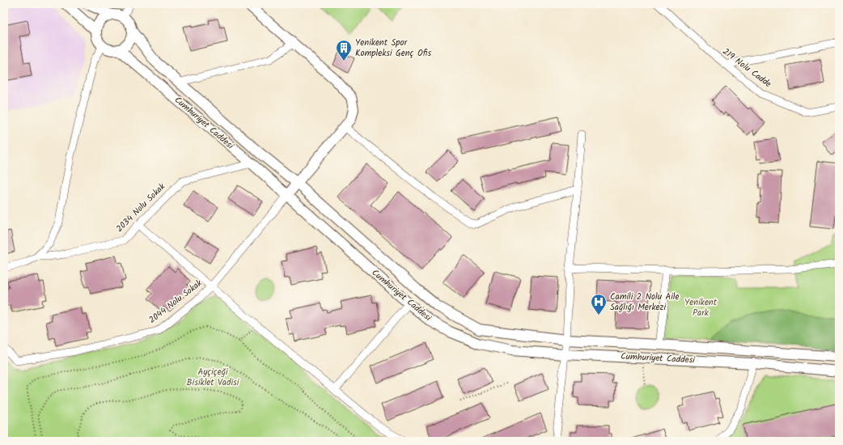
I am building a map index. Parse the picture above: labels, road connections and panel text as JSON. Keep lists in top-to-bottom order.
{
  "streets": {
    "street": [
      "219 Nolu Cadde",
      "Cumhuriyet Caddesi",
      "2034 Nolu Sokak",
      "2044 Nolu Sokak"
    ]
  },
  "crossings": [
    ["Cumhuriyet Caddesi", "2034 Nolu Sokak"],
    ["Cumhuriyet Caddesi", "2044 Nolu Sokak"]
  ],
  "parks": ["Yenikent Park", "Ayçiçeği Bisiklet Vadisi"],
  "places": {
    "building": ["Yenikent Spor Kompleksi Genç Ofis"],
    "hospital": ["Camili 2 Nolu Aile Sağlığı Merkezi"]
  }
}
